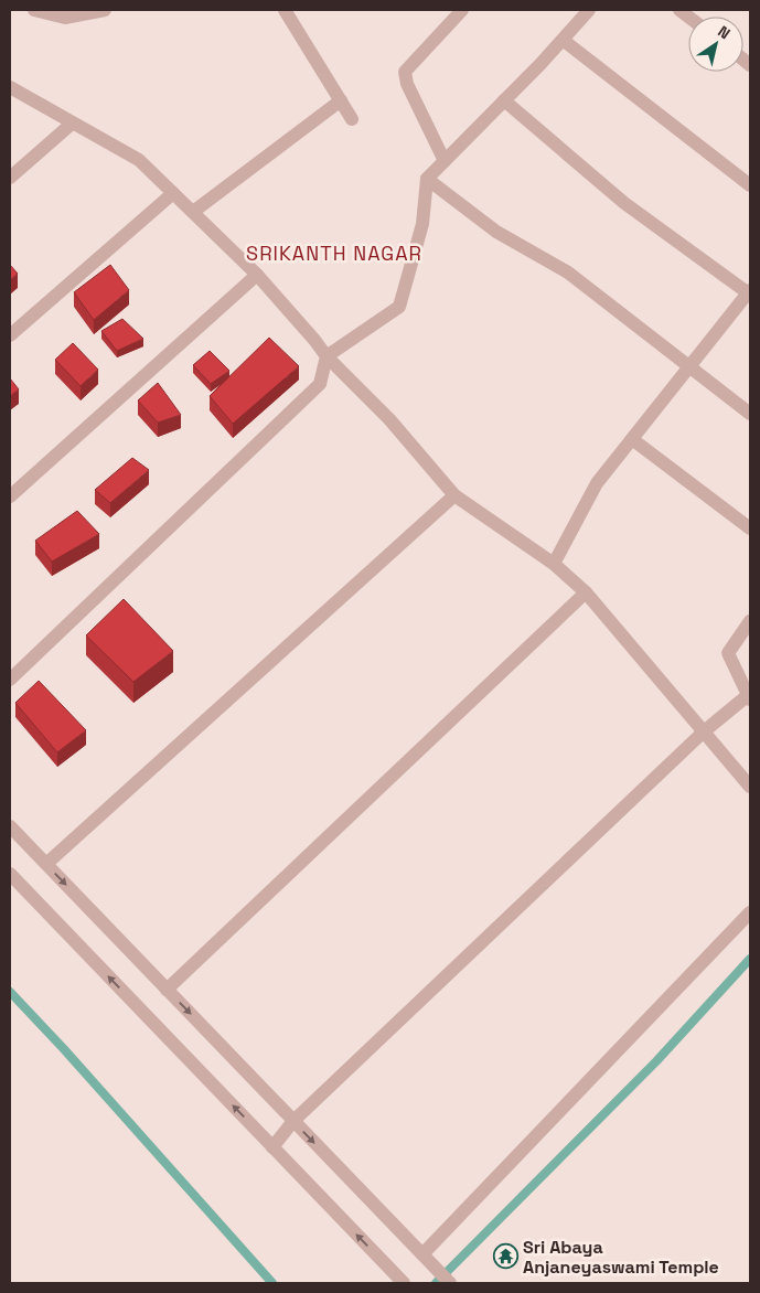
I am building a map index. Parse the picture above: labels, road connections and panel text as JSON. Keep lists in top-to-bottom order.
{
  "districts": ["SRIKANTH NAGAR"],
  "places": {
    "temple": ["Sri Abaya Anjaneyaswami Temple"]
  },
  "north": "top right"
}
